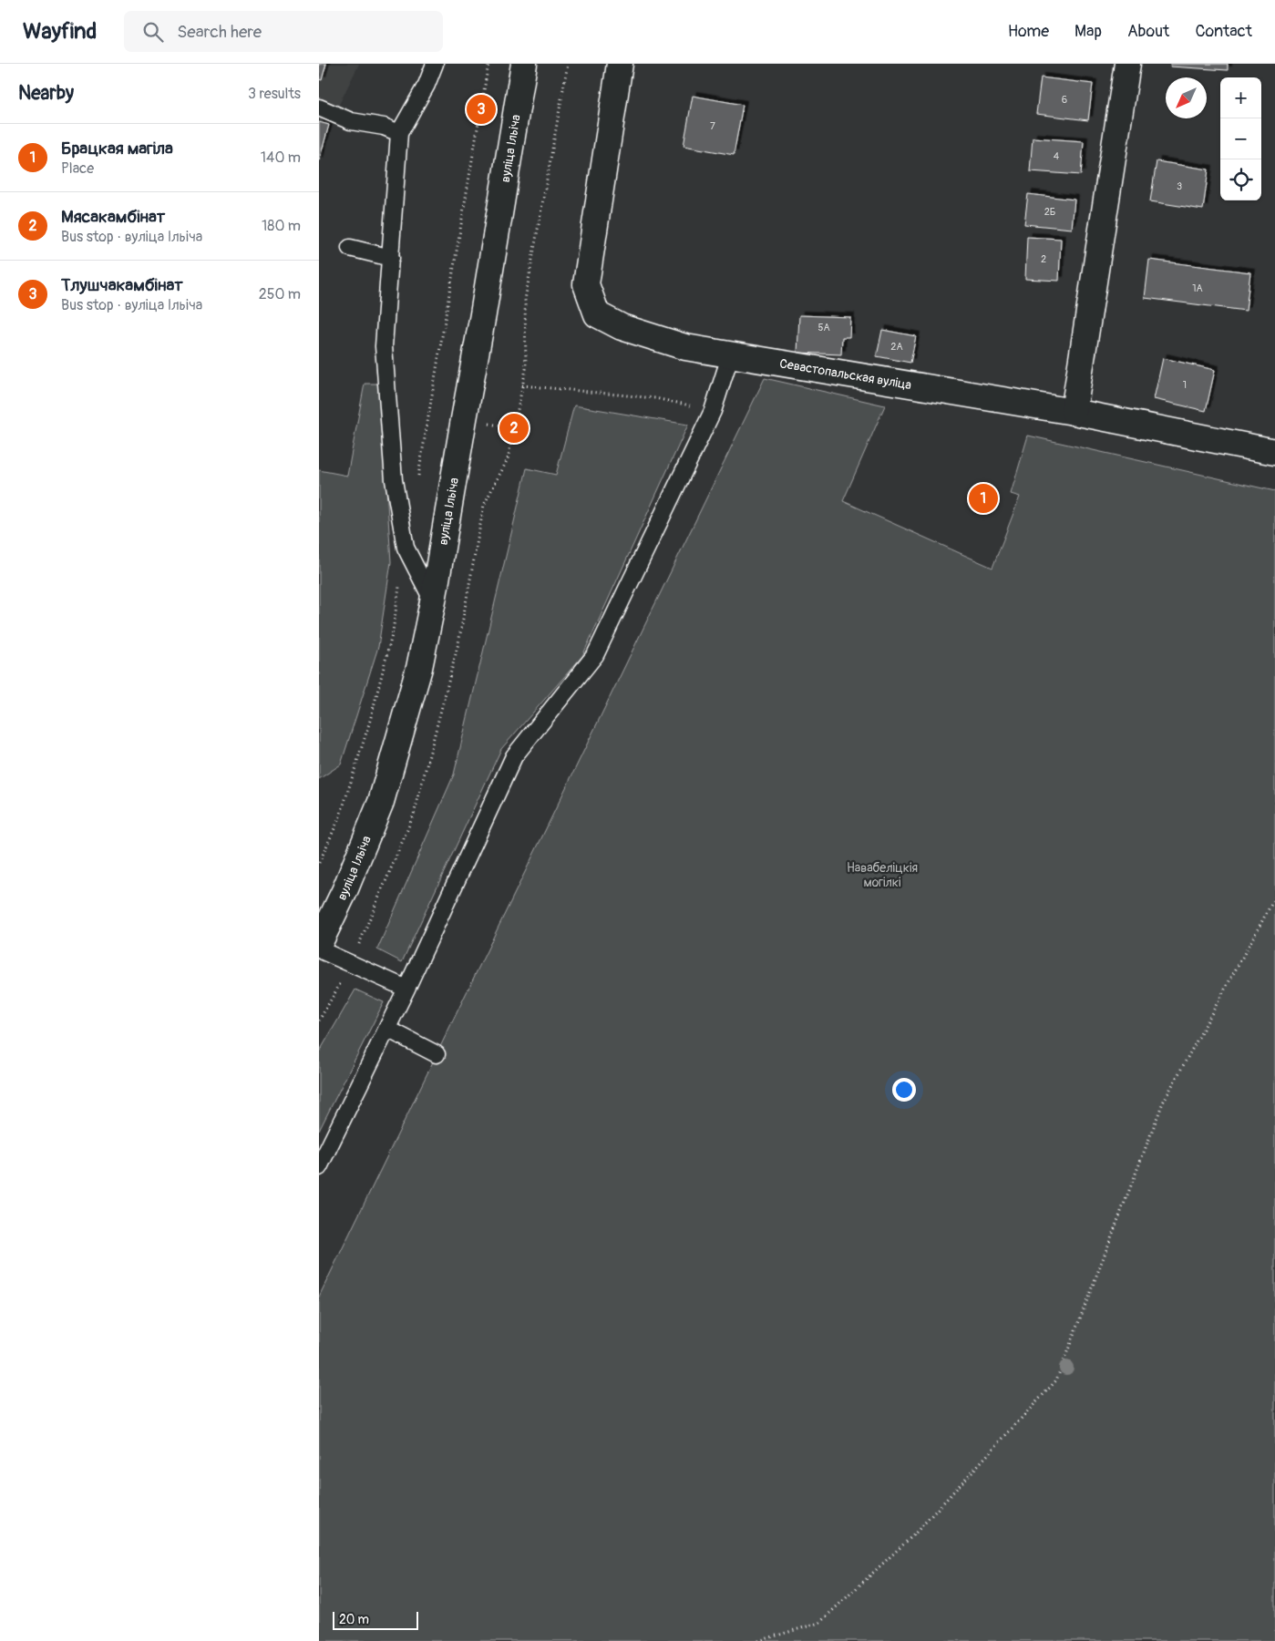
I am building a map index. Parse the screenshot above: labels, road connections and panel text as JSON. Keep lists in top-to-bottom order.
{
  "streets": {
    "street": ["вуліца Ільіча", "Севастопальская вуліца"]
  },
  "parks": ["Навабеліцкія могілкі"],
  "house_numbers": [
    "6",
    "7",
    "4",
    "3",
    "2Б",
    "2",
    "1А",
    "5А",
    "2А",
    "1"
  ],
  "scale_bar": "20 m",
  "north": "bottom left",
  "page": {
    "header": "Wayfind",
    "search": "Search here",
    "nav": [
      "Home",
      "Map",
      "About",
      "Contact"
    ],
    "heading": ["Nearby", "3 results"],
    "map_buttons": ["+", "−"],
    "pins": ["3", "2", "1"],
    "list": [
      {
        "mark": "1",
        "name": "Брацкая магіла",
        "note": "Place",
        "value": "140 m"
      },
      {
        "mark": "2",
        "name": "Мясакамбінат",
        "note": "Bus stop · вуліца Ільіча",
        "value": "180 m"
      },
      {
        "mark": "3",
        "name": "Тлушчакамбінат",
        "note": "Bus stop · вуліца Ільіча",
        "value": "250 m"
      }
    ],
    "scale": "20 m"
  }
}
